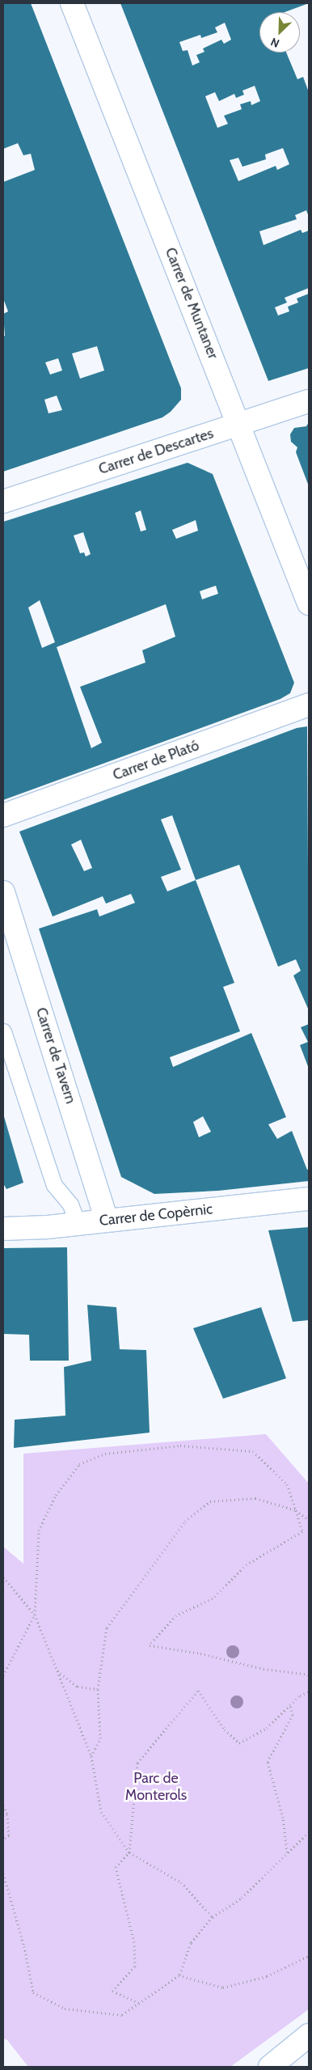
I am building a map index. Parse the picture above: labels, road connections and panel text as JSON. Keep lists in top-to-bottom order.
{
  "streets": {
    "street": [
      "Carrer de Muntaner",
      "Carrer de Descartes",
      "Carrer de Plató",
      "Carrer de Tavern",
      "Carrer de Copèrnic"
    ]
  },
  "crossings": [
    ["Carrer de Muntaner", "Carrer de Descartes"],
    ["Carrer de Tavern", "Carrer de Copèrnic"]
  ],
  "parks": ["Parc de Monterols"],
  "north": "bottom left"
}
